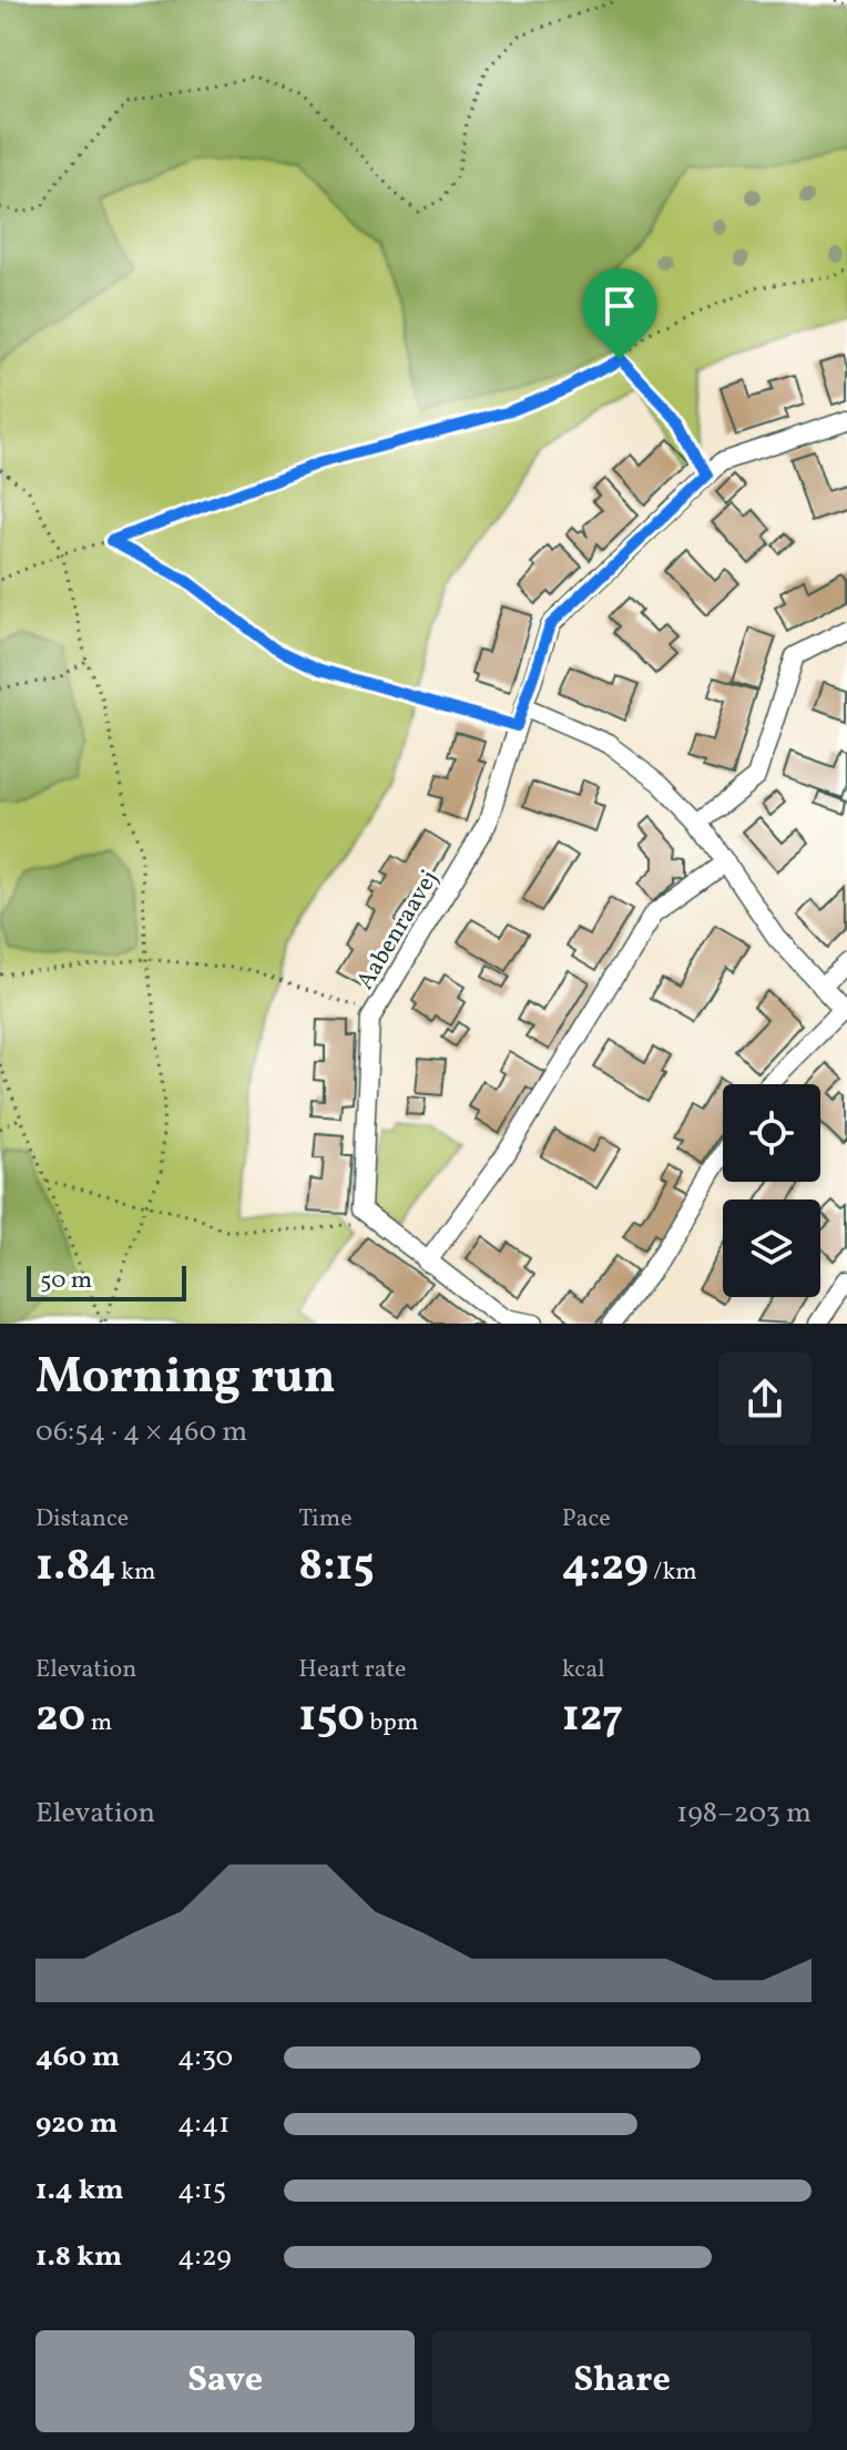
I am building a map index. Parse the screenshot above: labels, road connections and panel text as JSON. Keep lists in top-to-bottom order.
{
  "streets": {
    "street": ["Aabenraavej"]
  },
  "scale_bar": "50 m",
  "page": {
    "scale": "50 m",
    "heading": ["Morning run", "06:54 · 4 × 460 m"],
    "stats": [
      ["Distance", "1.84 km"],
      ["Time", "8:15"],
      ["Pace", "4:29 /km"],
      ["Elevation", "20 m"],
      ["Heart rate", "150 bpm"],
      ["kcal", "127"]
    ],
    "chart": ["Elevation", "198–203 m"],
    "list": [
      {
        "name": "460 m",
        "note": "4:30"
      },
      {
        "name": "920 m",
        "note": "4:41"
      },
      {
        "name": "1.4 km",
        "note": "4:15"
      },
      {
        "name": "1.8 km",
        "note": "4:29"
      }
    ],
    "buttons": ["Save", "Share"]
  }
}
